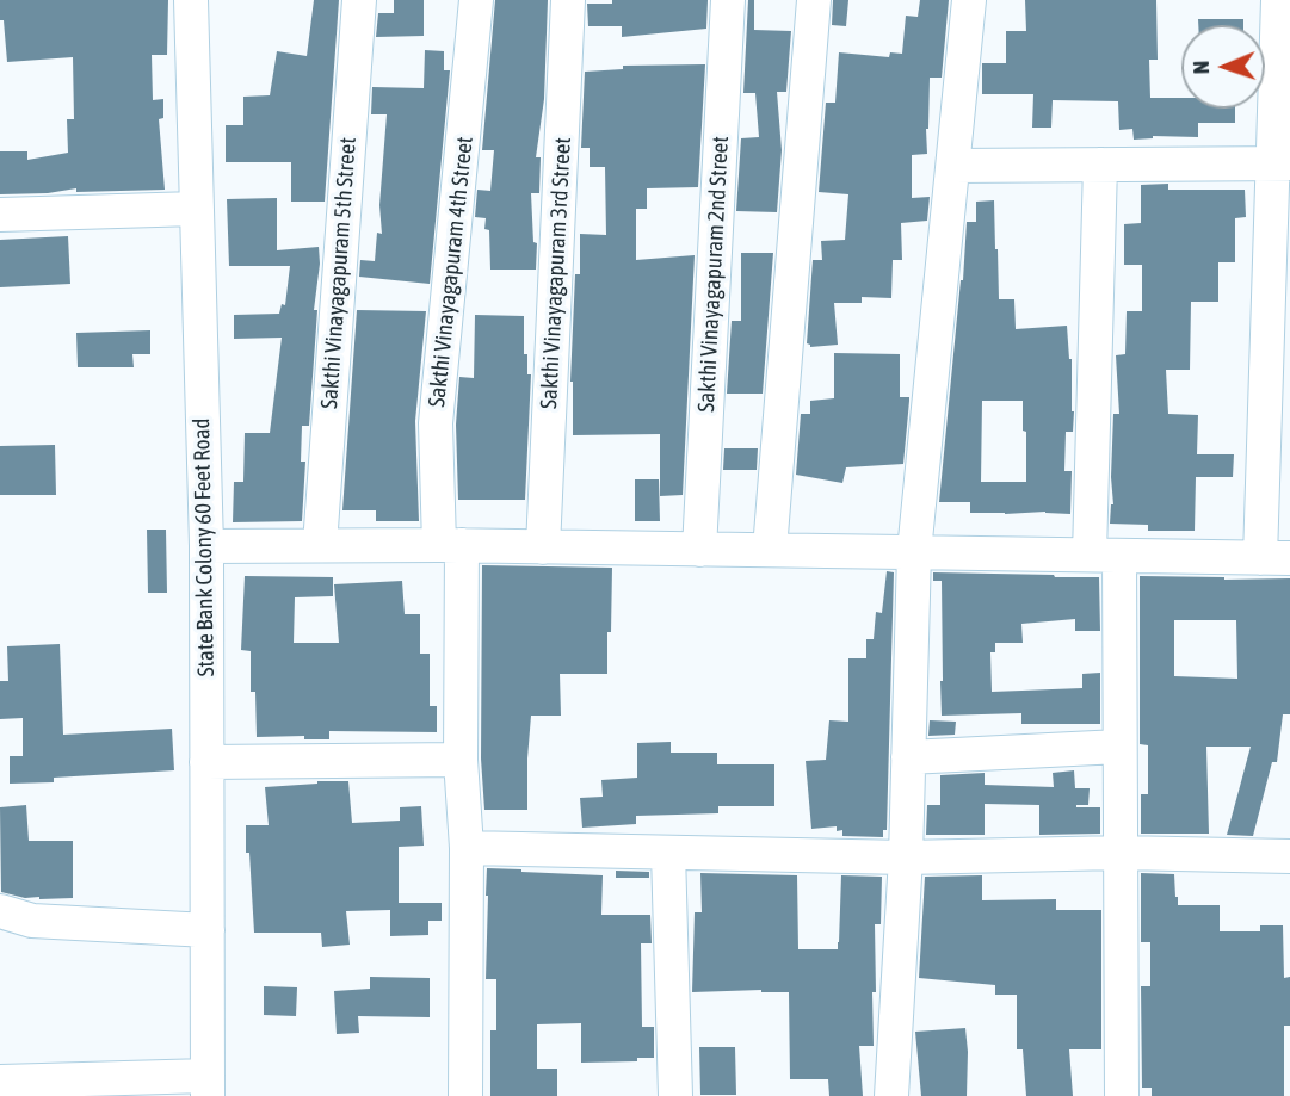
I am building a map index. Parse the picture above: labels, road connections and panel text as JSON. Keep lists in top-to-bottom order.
{
  "streets": {
    "street": [
      "Sakthi Vinayagapuram 4th Street",
      "Sakthi Vinayagapuram 5th Street",
      "Sakthi Vinayagapuram 3rd Street",
      "Sakthi Vinayagapuram 2nd Street",
      "State Bank Colony 60 Feet Road"
    ]
  },
  "north": "left"
}
